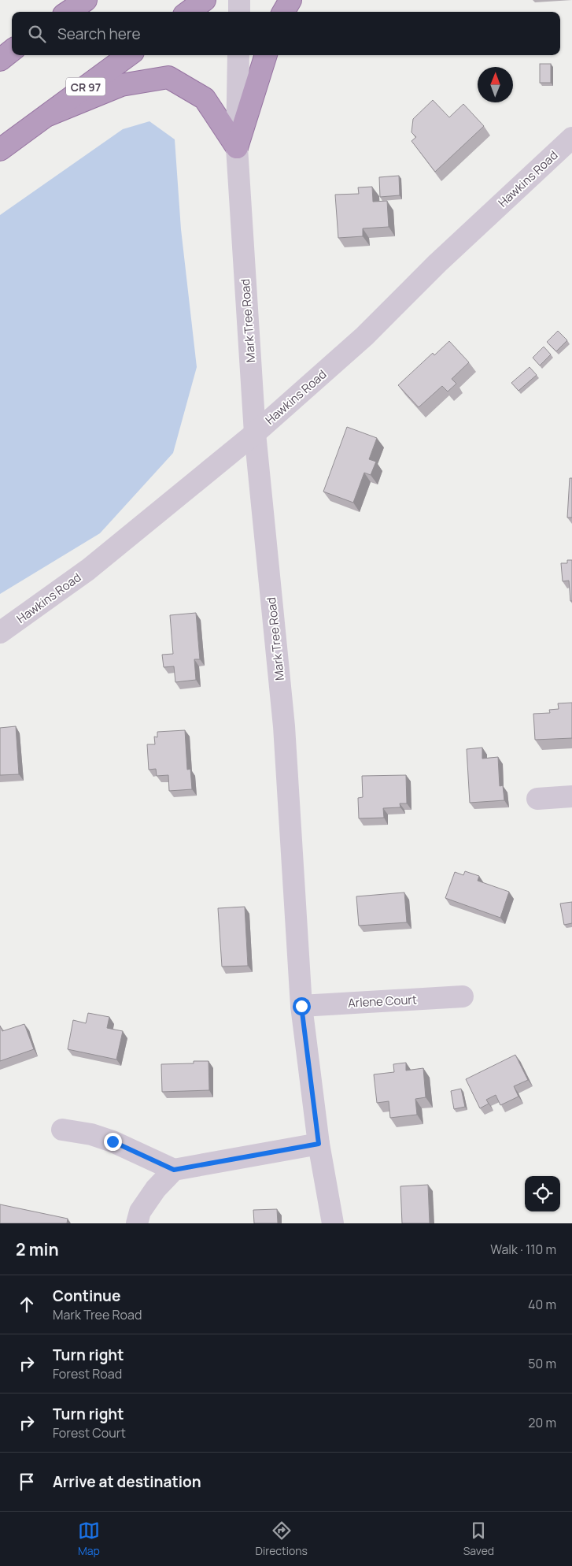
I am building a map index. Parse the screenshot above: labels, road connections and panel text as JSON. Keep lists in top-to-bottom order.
{
  "streets": {
    "highway": ["CR 97"],
    "street": ["Hawkins Road", "Mark Tree Road", "Arlene Court"]
  },
  "crossings": [
    ["Hawkins Road", "Mark Tree Road"],
    ["Mark Tree Road", "Arlene Court"]
  ],
  "north": "top",
  "page": {
    "search": "Search here",
    "heading": ["2 min", "Walk · 110 m"],
    "list": [
      ["Continue", "Mark Tree Road", "40 m"],
      ["Turn right", "Forest Road", "50 m"],
      ["Turn right", "Forest Court", "20 m"],
      "Arrive at destination"
    ],
    "nav": ["Map", "Directions", "Saved"]
  }
}
